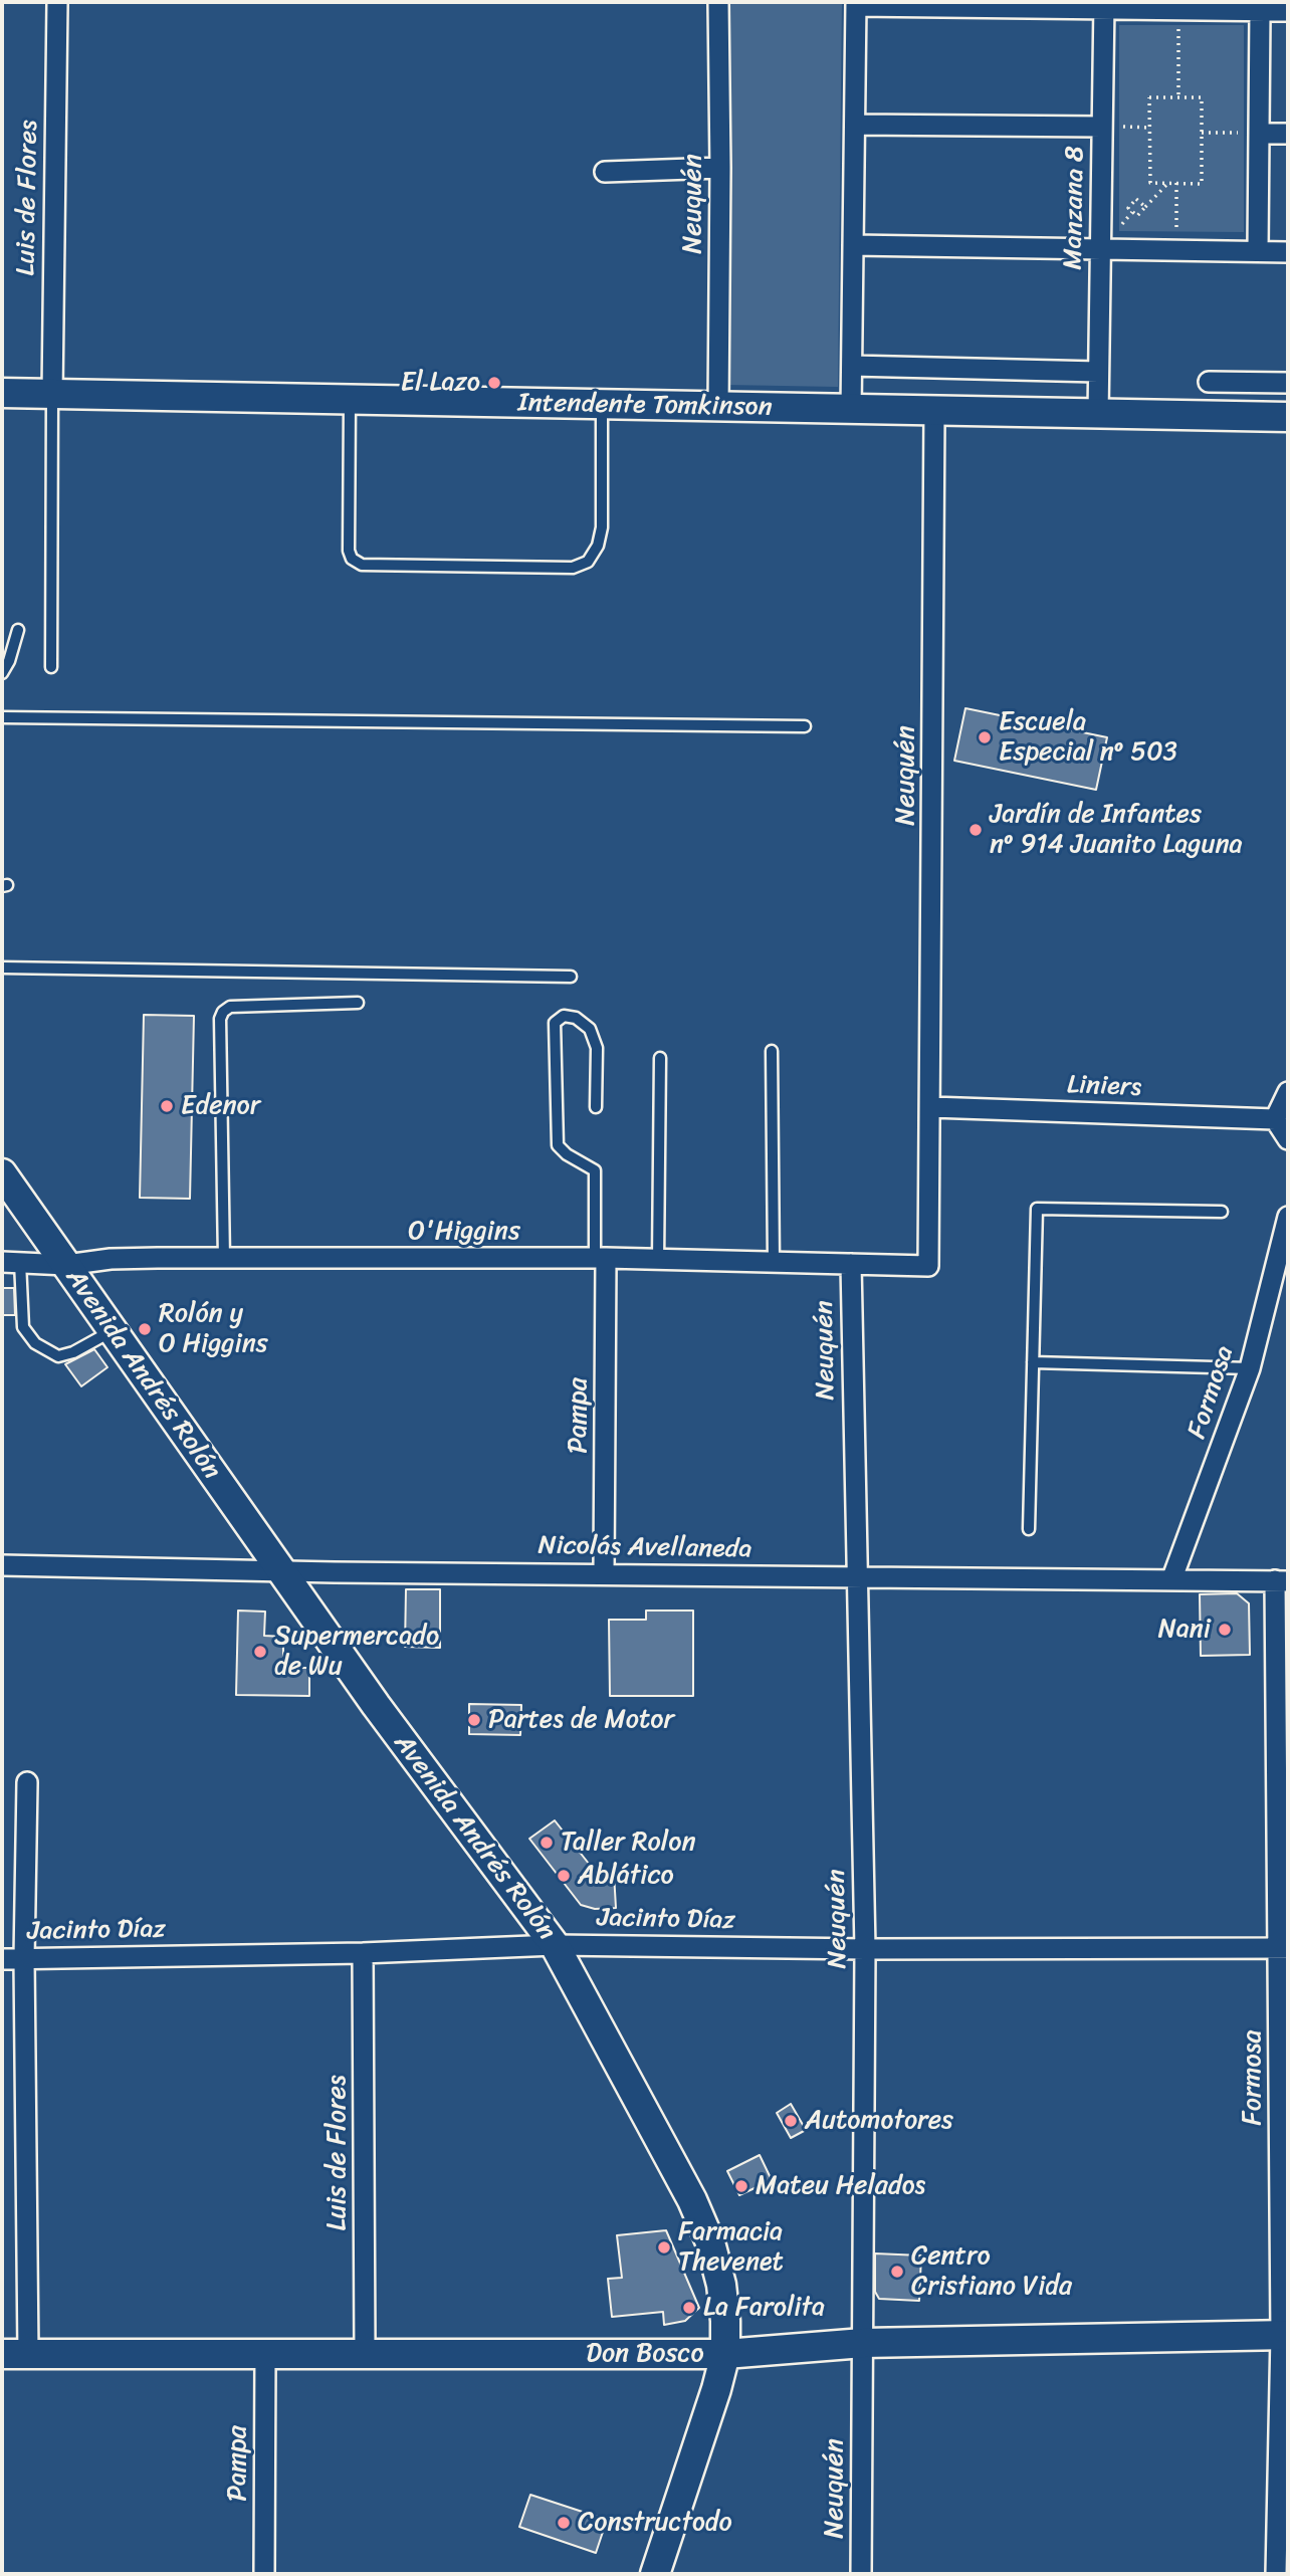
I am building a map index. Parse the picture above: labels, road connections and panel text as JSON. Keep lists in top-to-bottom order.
{
  "streets": {
    "street": [
      "Luis de Flores",
      "Neuquén",
      "Manzana 8",
      "Intendente Tomkinson",
      "Liniers",
      "O'Higgins",
      "Avenida Andrés Rolón",
      "Formosa",
      "Pampa",
      "Nicolás Avellaneda",
      "Jacinto Díaz",
      "Don Bosco"
    ]
  },
  "crossings": [
    ["Luis de Flores", "Intendente Tomkinson"],
    ["Luis de Flores", "Jacinto Díaz"],
    ["Luis de Flores", "Don Bosco"],
    ["Neuquén", "Intendente Tomkinson"],
    ["Neuquén", "Liniers"],
    ["Neuquén", "O'Higgins"],
    ["Neuquén", "Nicolás Avellaneda"],
    ["Neuquén", "Jacinto Díaz"],
    ["Neuquén", "Don Bosco"],
    ["Manzana 8", "Intendente Tomkinson"],
    ["O'Higgins", "Avenida Andrés Rolón"],
    ["O'Higgins", "Pampa"],
    ["Avenida Andrés Rolón", "Nicolás Avellaneda"],
    ["Avenida Andrés Rolón", "Jacinto Díaz"],
    ["Avenida Andrés Rolón", "Don Bosco"],
    ["Formosa", "Nicolás Avellaneda"],
    ["Formosa", "Jacinto Díaz"],
    ["Formosa", "Don Bosco"],
    ["Pampa", "Nicolás Avellaneda"],
    ["Pampa", "Don Bosco"]
  ],
  "places": [
    "El Lazo",
    "Escuela Especial nº 503",
    "Jardín de Infantes nº 914 Juanito Laguna",
    "Edenor",
    "Rolón y O Higgins",
    "Nani",
    "Supermercado de Wu",
    "Partes de Motor",
    "Taller Rolon",
    "Ablático",
    "Automotores",
    "Mateu Helados",
    "Farmacia Thevenet",
    "Centro Cristiano Vida",
    "La Farolita",
    "Constructodo"
  ]
}
